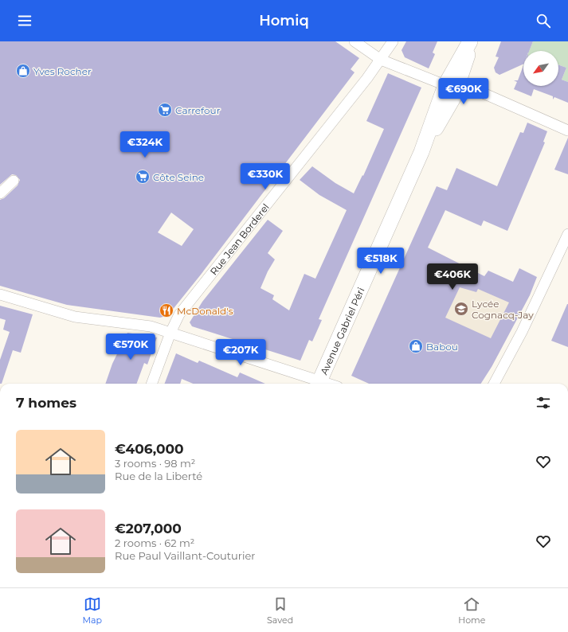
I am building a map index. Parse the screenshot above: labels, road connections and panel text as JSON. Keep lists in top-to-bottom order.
{
  "streets": {
    "main road": ["Avenue Gabriel Péri"],
    "street": ["Rue Jean Borderel"]
  },
  "places": {
    "shop": ["Yves Rocher", "Babou"],
    "supermarket": ["Carrefour", "Côte Seine"],
    "school or university": ["Lycée Cognacq-Jay"],
    "restaurant": ["McDonald's"]
  },
  "north": "bottom left",
  "page": {
    "header": "Homiq",
    "price": [
      "€690K",
      "€324K",
      "€330K",
      "€518K",
      "€406K",
      "€570K",
      "€207K"
    ],
    "heading": "7 homes",
    "list": [
      {
        "name": "€406,000",
        "note": "3 rooms · 98 m² · Rue de la Liberté"
      },
      {
        "name": "€207,000",
        "note": "2 rooms · 62 m² · Rue Paul Vaillant-Couturier"
      }
    ],
    "tabs": ["Map", "Saved", "Home"]
  }
}
